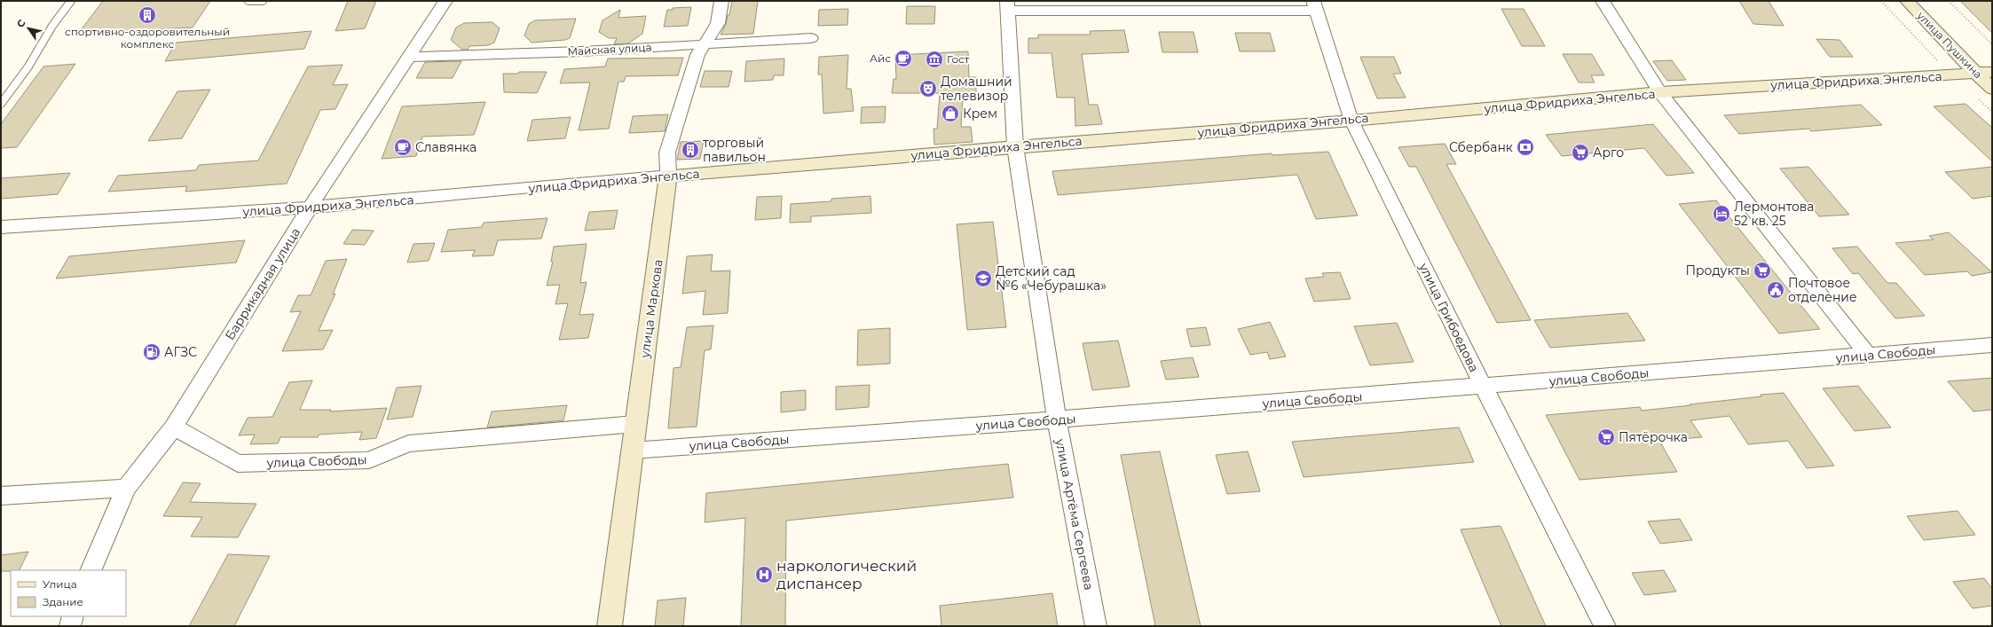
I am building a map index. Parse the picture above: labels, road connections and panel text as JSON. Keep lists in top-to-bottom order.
{
  "streets": {
    "street": [
      "улица Пушкина",
      "Майская улица",
      "улица Фридриха Энгельса",
      "Баррикадная улица",
      "улица Маркова",
      "улица Грибоедова",
      "улица Свободы",
      "улица Артёма Сергеева"
    ]
  },
  "crossings": [
    ["улица Пушкина", "улица Фридриха Энгельса"],
    ["Майская улица", "Баррикадная улица"],
    ["Майская улица", "улица Маркова"],
    ["улица Фридриха Энгельса", "Баррикадная улица"],
    ["улица Фридриха Энгельса", "улица Маркова"],
    ["улица Фридриха Энгельса", "улица Грибоедова"],
    ["улица Фридриха Энгельса", "улица Артёма Сергеева"],
    ["Баррикадная улица", "улица Свободы"],
    ["улица Маркова", "улица Свободы"],
    ["улица Грибоедова", "улица Свободы"],
    ["улица Свободы", "улица Артёма Сергеева"]
  ],
  "places": {
    "building": ["спортивно-оздоровительный комплекс", "торговый павильон"],
    "cafe": ["Айс", "Славянка"],
    "museum": ["Гост"],
    "theatre": ["Домашний телевизор"],
    "shop": ["Крем"],
    "bank": ["Сбербанк"],
    "supermarket": ["Арго", "Продукты", "Пятёрочка"],
    "hotel": ["Лермонтова 52 кв. 25"],
    "school or university": ["Детский сад №6 «Чебурашка»"],
    "public building": ["Почтовое отделение"],
    "fuel station": ["АГЗС"],
    "hospital": ["наркологический диспансер"]
  },
  "legend": ["Улица", "Здание"],
  "north": "top left"
}
